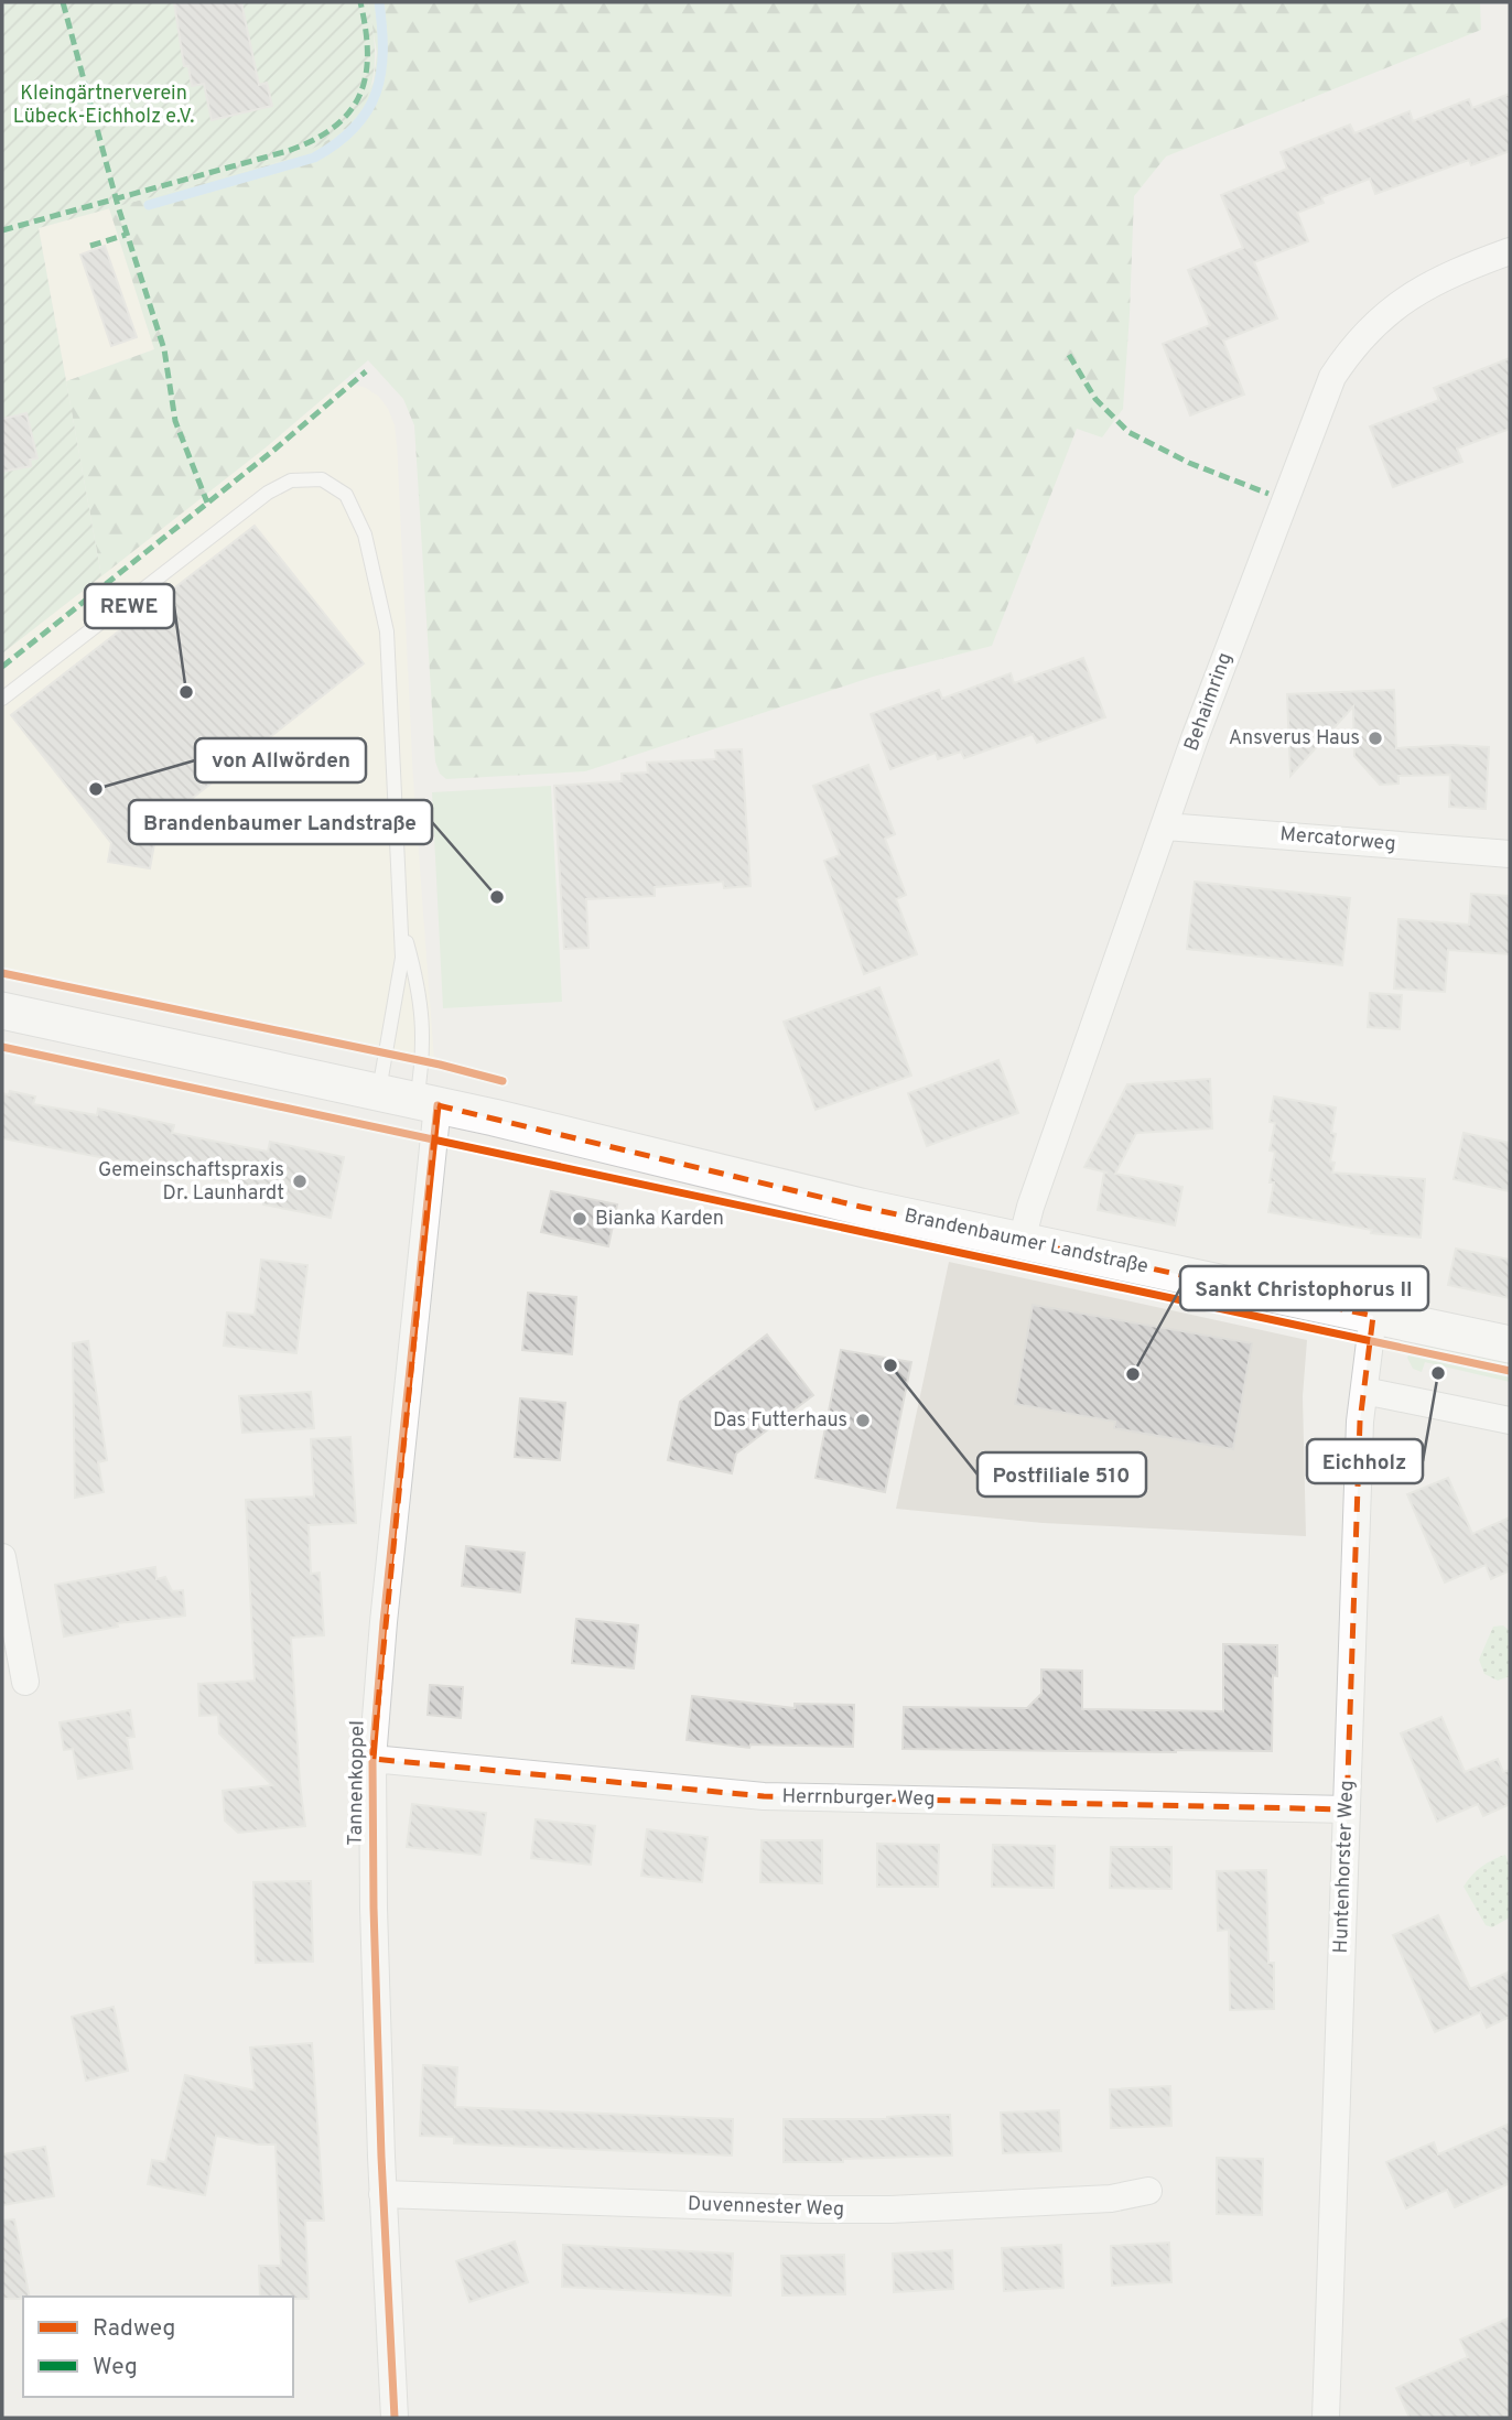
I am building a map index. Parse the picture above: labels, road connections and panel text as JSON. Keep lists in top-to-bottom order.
{
  "streets": {
    "main road": ["Brandenbaumer Landstraße"],
    "street": [
      "Behaimring",
      "Mercatorweg",
      "Tannenkoppel",
      "Herrnburger Weg",
      "Huntenhorster Weg",
      "Duvennester Weg"
    ]
  },
  "crossings": [
    ["Behaimring", "Mercatorweg"],
    ["Behaimring", "Brandenbaumer Landstraße"],
    ["Brandenbaumer Landstraße", "Tannenkoppel"],
    ["Brandenbaumer Landstraße", "Huntenhorster Weg"],
    ["Tannenkoppel", "Herrnburger Weg"],
    ["Tannenkoppel", "Duvennester Weg"],
    ["Herrnburger Weg", "Huntenhorster Weg"]
  ],
  "parks": ["Kleingärtnerverein Lübeck-Eichholz e.V."],
  "places": [
    "REWE",
    "Ansverus Haus",
    "von Allwörden",
    "Brandenbaumer Landstraße",
    "Gemeinschaftspraxis Dr. Launhardt",
    "Bianka Karden",
    "Postfiliale 510",
    "Eichholz",
    "Sankt Christophorus II",
    "Das Futterhaus"
  ],
  "legend": ["Radweg", "Weg"]
}
